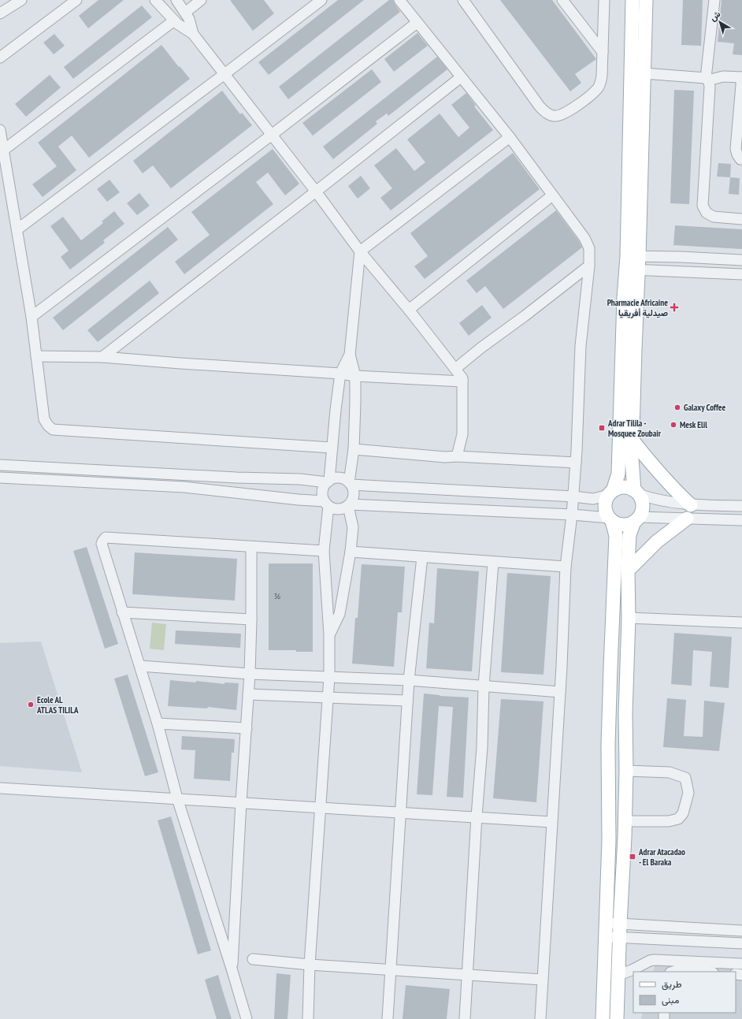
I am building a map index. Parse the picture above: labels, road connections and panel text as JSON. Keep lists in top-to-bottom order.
{
  "places": {
    "health": ["Pharmacie Africaine صيدلية أفريقيا"],
    "other": ["Galaxy Coffee", "Mesk Elil", "Ecole AL ATLAS TILILA"],
    "transit": ["Adrar Tilila - Mosquee Zoubair", "Adrar Atacadao - El Baraka"]
  },
  "house_numbers": ["36"],
  "legend": ["طريق", "مبنى"],
  "north": "top left"
}
